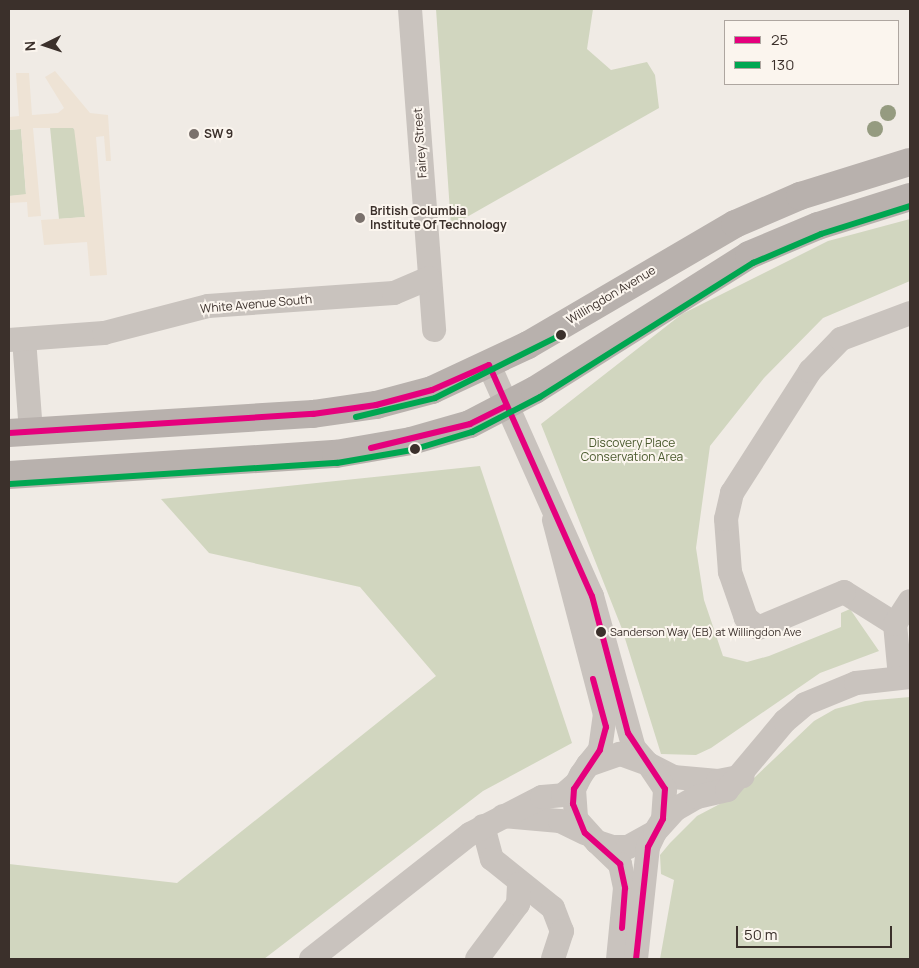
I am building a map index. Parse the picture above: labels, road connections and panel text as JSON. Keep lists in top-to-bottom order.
{
  "streets": {
    "main road": ["Willingdon Avenue"],
    "street": ["Fairey Street", "White Avenue South"]
  },
  "crossings": [
    ["Fairey Street", "White Avenue South"],
    ["Willingdon Avenue", "White Avenue South"]
  ],
  "parks": ["Discovery Place Conservation Area"],
  "places": ["SW 9", "British Columbia Institute Of Technology", "Sanderson Way (EB) at Willingdon Ave"],
  "lines": ["transit line 130", "transit line 25"],
  "legend": ["25", "130"],
  "scale_bar": "50 m",
  "north": "left"
}
